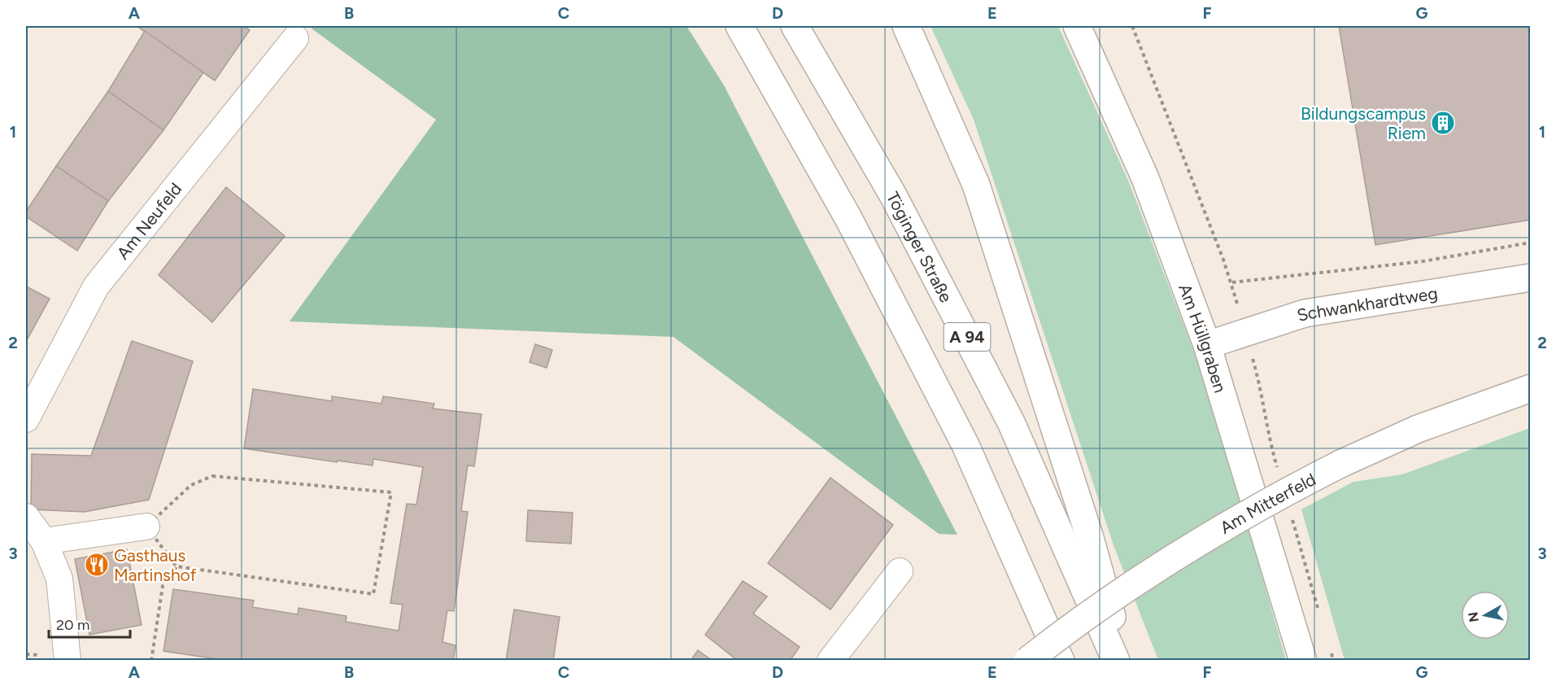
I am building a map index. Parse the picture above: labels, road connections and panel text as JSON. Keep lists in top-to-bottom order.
{
  "streets": {
    "main road": [
      "Töginger Straße",
      "Schwankhardtweg",
      "A 94",
      "Am Hüllgraben",
      "Am Mitterfeld"
    ],
    "street": ["Am Neufeld"]
  },
  "crossings": [
    ["Schwankhardtweg", "Am Hüllgraben"]
  ],
  "places": {
    "building": ["Bildungscampus Riem"],
    "restaurant": ["Gasthaus Martinshof"]
  },
  "scale_bar": "20 m",
  "north": "left",
  "grid": {
    "columns": [
      "A",
      "B",
      "C",
      "D",
      "E",
      "F",
      "G"
    ],
    "rows": ["1", "2", "3"]
  }
}
